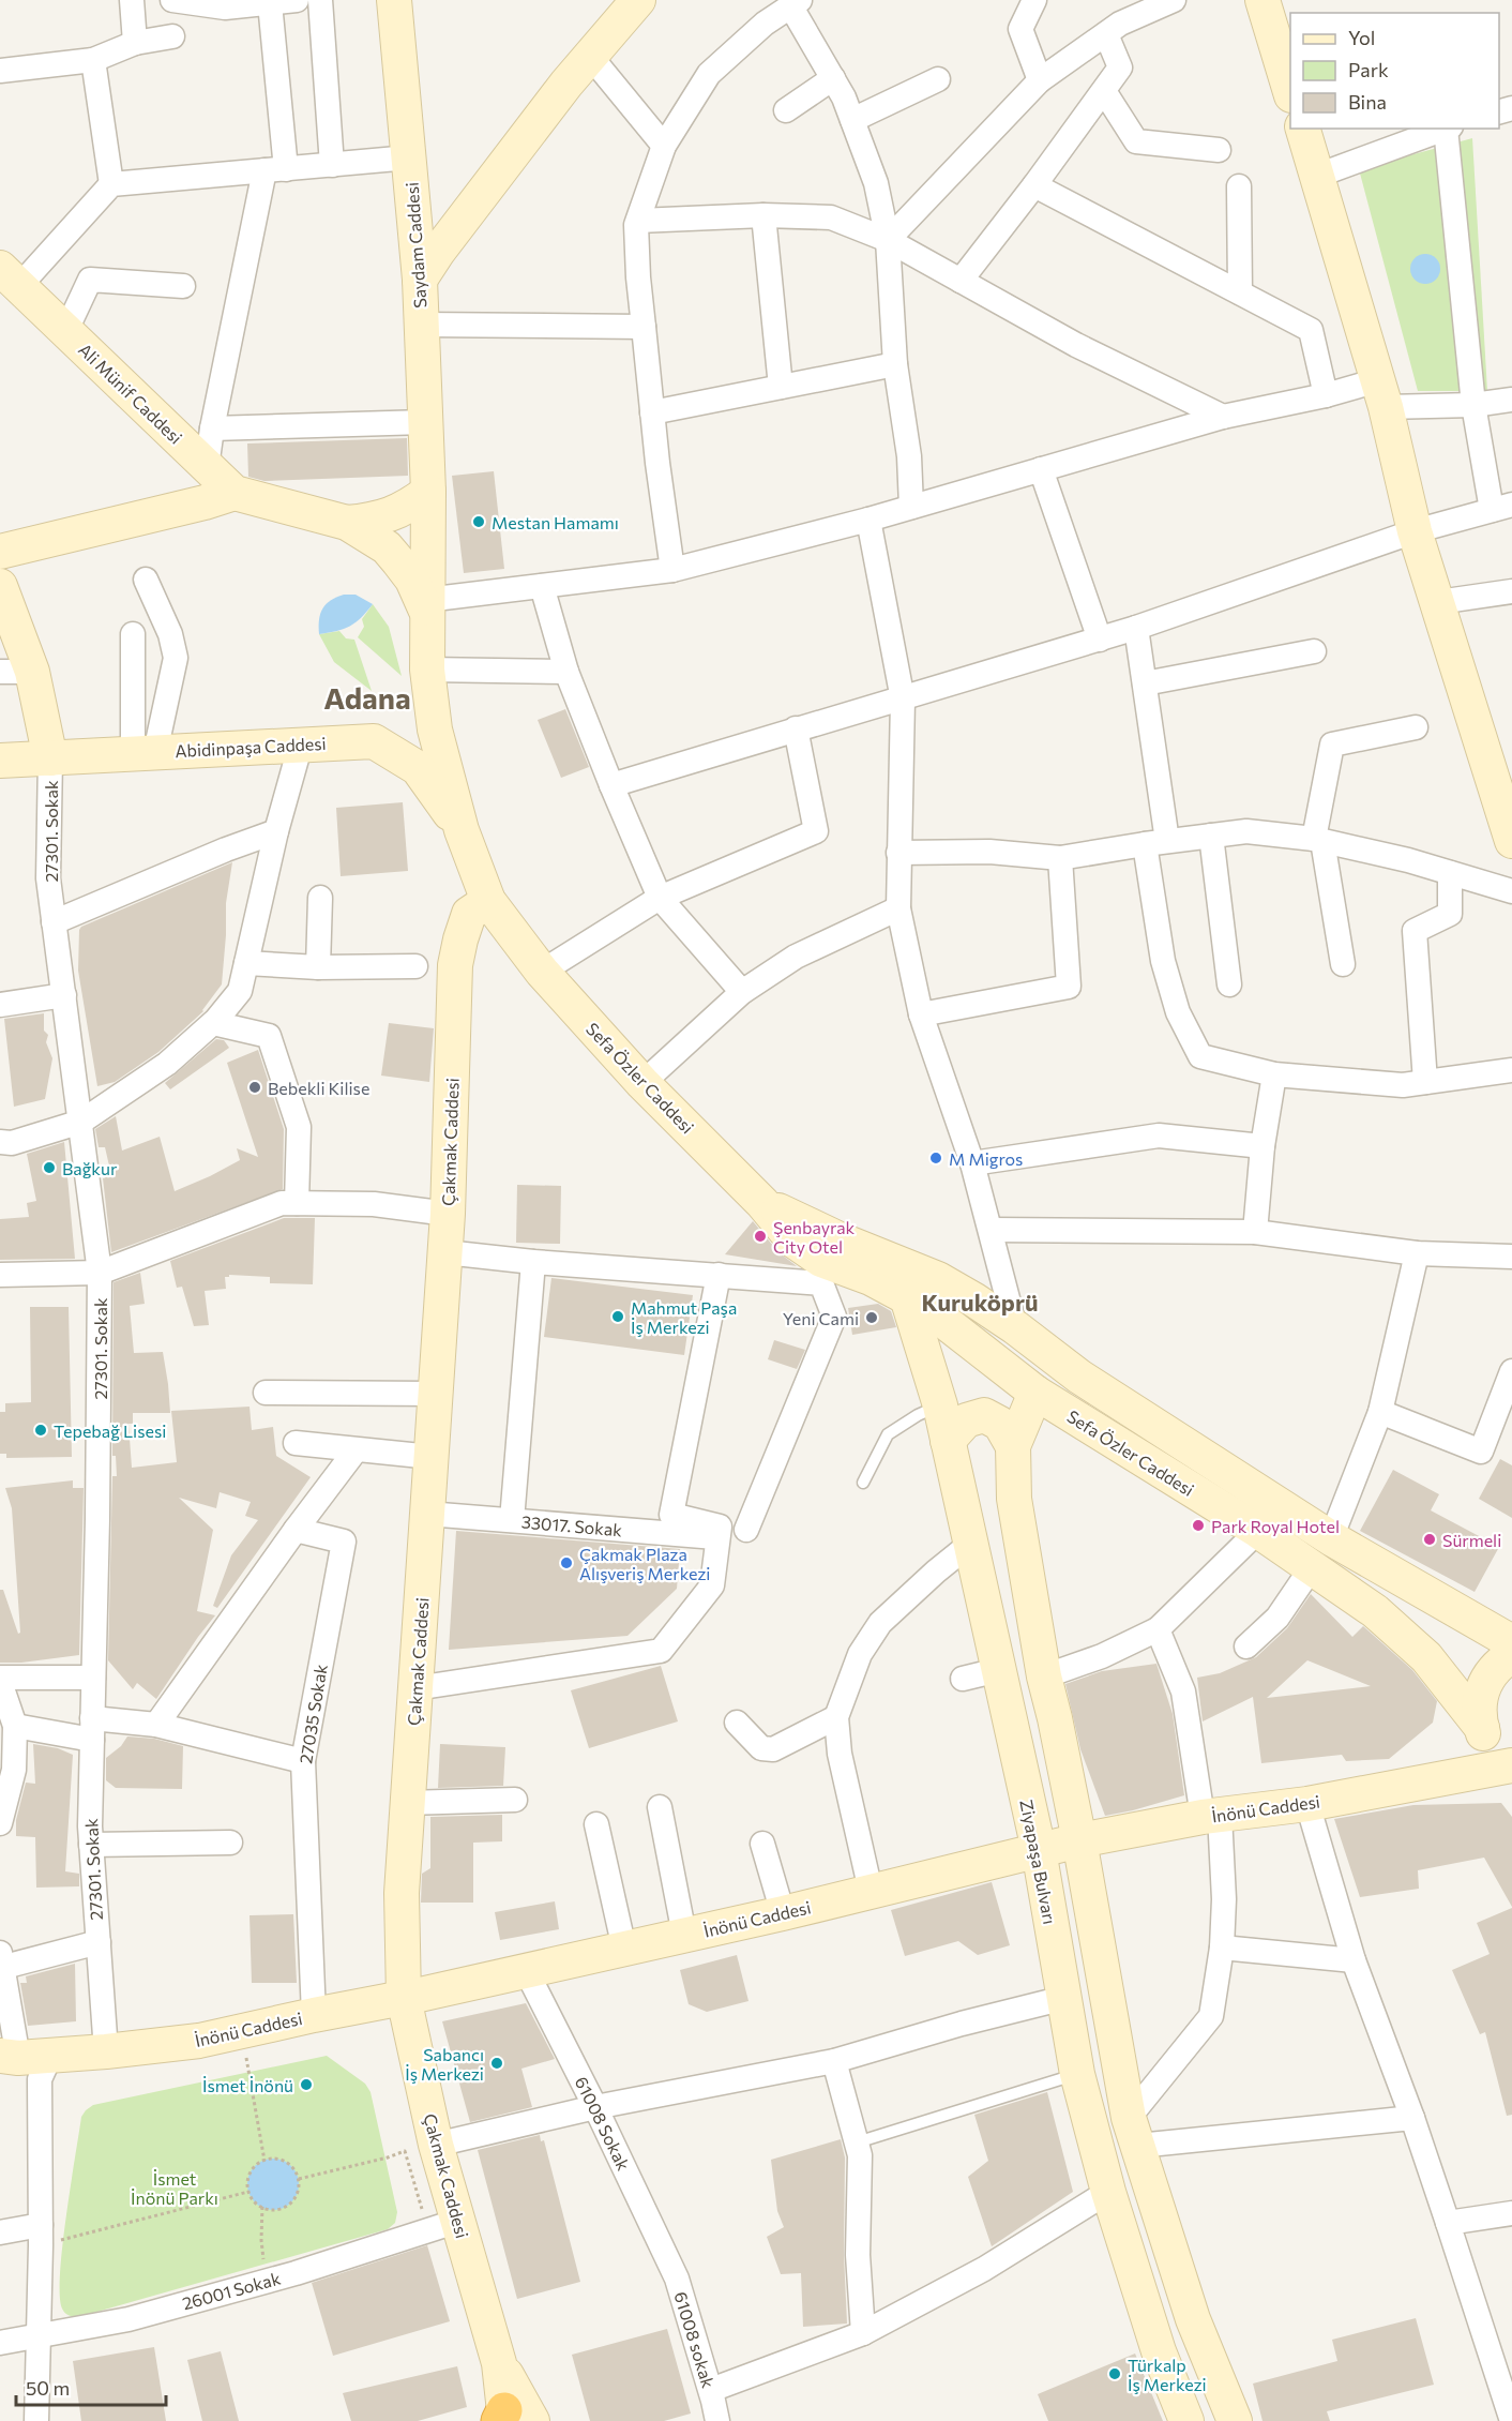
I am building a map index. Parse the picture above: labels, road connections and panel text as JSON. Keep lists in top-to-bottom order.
{
  "streets": {
    "main road": [
      "Saydam Caddesi",
      "Ali Münif Caddesi",
      "Abidinpaşa Caddesi",
      "Sefa Özler Caddesi",
      "Çakmak Caddesi",
      "İnönü Caddesi",
      "Ziyapaşa Bulvarı"
    ],
    "street": [
      "27301. Sokak",
      "33017. Sokak",
      "27035 Sokak",
      "61008 Sokak",
      "26001 Sokak",
      "61008 sokak"
    ]
  },
  "crossings": [
    ["Saydam Caddesi", "Abidinpaşa Caddesi"],
    ["Saydam Caddesi", "Sefa Özler Caddesi"],
    ["Abidinpaşa Caddesi", "27301. Sokak"],
    ["Abidinpaşa Caddesi", "Sefa Özler Caddesi"],
    ["27301. Sokak", "İnönü Caddesi"],
    ["Sefa Özler Caddesi", "Çakmak Caddesi"],
    ["Sefa Özler Caddesi", "İnönü Caddesi"],
    ["Sefa Özler Caddesi", "Ziyapaşa Bulvarı"],
    ["Çakmak Caddesi", "33017. Sokak"],
    ["Çakmak Caddesi", "İnönü Caddesi"],
    ["Çakmak Caddesi", "26001 Sokak"],
    ["27035 Sokak", "İnönü Caddesi"],
    ["İnönü Caddesi", "Ziyapaşa Bulvarı"],
    ["İnönü Caddesi", "61008 Sokak"],
    ["61008 Sokak", "61008 sokak"]
  ],
  "districts": ["Adana", "Kuruköprü"],
  "parks": ["İsmet İnönü Parkı"],
  "places": [
    "Mestan Hamamı",
    "Bebekli Kilise",
    "M Migros",
    "Bağkur",
    "Şenbayrak City Otel",
    "Mahmut Paşa İş Merkezi",
    "Yeni Cami",
    "Tepebağ Lisesi",
    "Park Royal Hotel",
    "Sürmeli",
    "Çakmak Plaza Alışveriş Merkezi",
    "Sabancı İş Merkezi",
    "İsmet İnönü",
    "Türkalp İş Merkezi"
  ],
  "legend": ["Yol", "Park", "Bina"],
  "scale_bar": "50 m"
}
